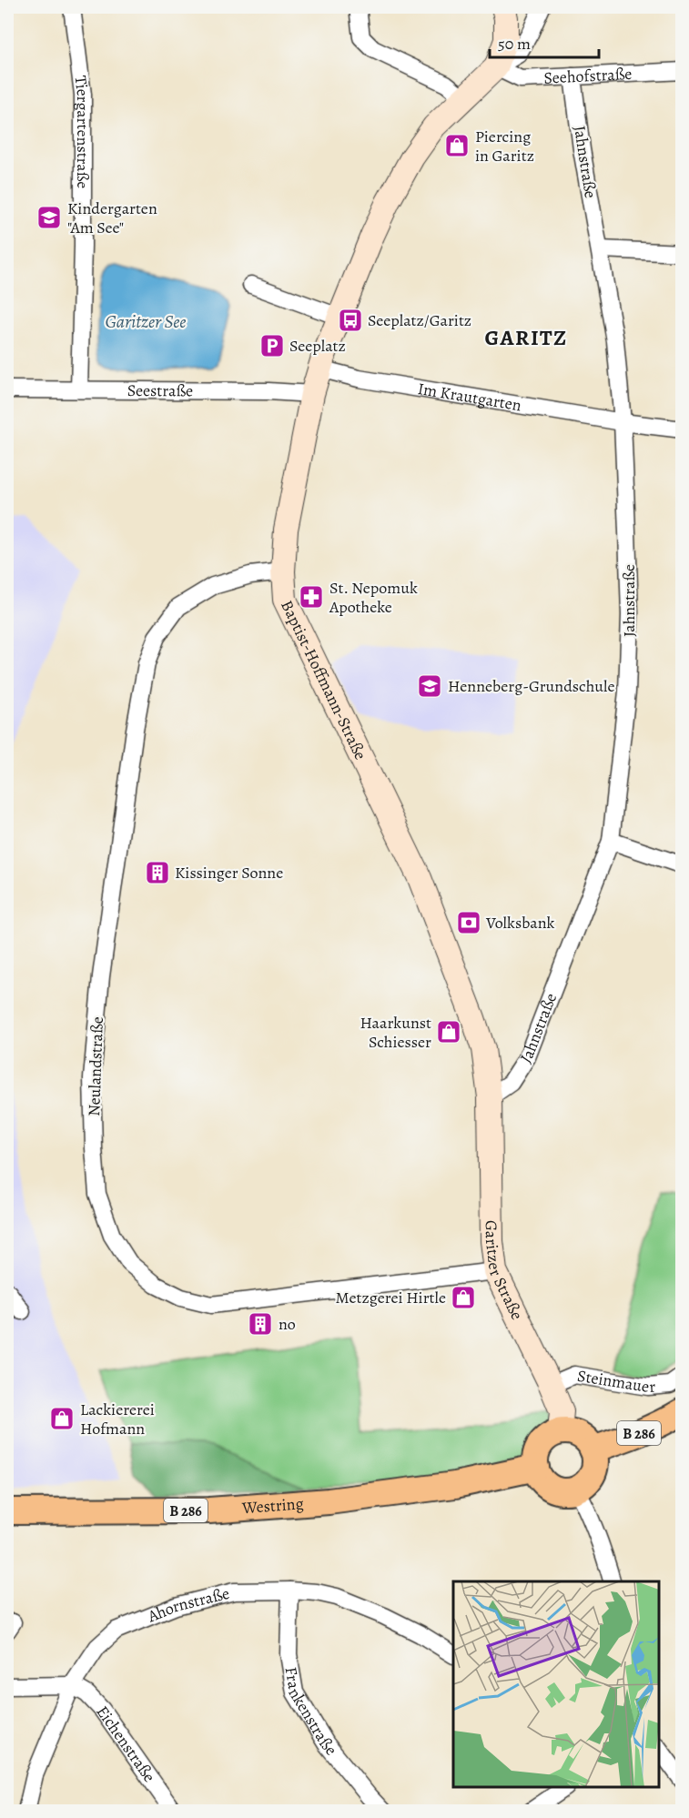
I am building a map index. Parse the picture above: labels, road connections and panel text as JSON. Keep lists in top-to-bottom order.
{
  "streets": {
    "main road": ["B 286", "Westring"],
    "street": [
      "Seehofstraße",
      "Tiergartenstraße",
      "Jahnstraße",
      "Seestraße",
      "Im Krautgarten",
      "Baptist-Hoffmann-Straße",
      "Neulandstraße",
      "Garitzer Straße",
      "Steinmauer",
      "Ahornstraße",
      "Frankenstraße",
      "Eichenstraße"
    ]
  },
  "crossings": [
    ["Seehofstraße", "Jahnstraße"],
    ["Seehofstraße", "Baptist-Hoffmann-Straße"],
    ["Tiergartenstraße", "Seestraße"],
    ["Jahnstraße", "Im Krautgarten"],
    ["Jahnstraße", "Baptist-Hoffmann-Straße"],
    ["Jahnstraße", "Garitzer Straße"],
    ["Seestraße", "Baptist-Hoffmann-Straße"],
    ["Im Krautgarten", "Baptist-Hoffmann-Straße"],
    ["Baptist-Hoffmann-Straße", "Neulandstraße"],
    ["Baptist-Hoffmann-Straße", "Garitzer Straße"],
    ["Neulandstraße", "Garitzer Straße"],
    ["Garitzer Straße", "Steinmauer"],
    ["Garitzer Straße", "B 286"],
    ["Garitzer Straße", "Westring"],
    ["B 286", "Westring"],
    ["Ahornstraße", "Frankenstraße"],
    ["Ahornstraße", "Eichenstraße"]
  ],
  "districts": ["GARITZ"],
  "water": ["Garitzer See"],
  "places": {
    "shop": [
      "Piercing in Garitz",
      "Haarkunst Schiesser",
      "Metzgerei Hirtle",
      "Lackiererei Hofmann"
    ],
    "school or university": ["Kindergarten \"Am See\"", "Henneberg-Grundschule"],
    "bus stop": ["Seeplatz/Garitz"],
    "parking": ["Seeplatz"],
    "pharmacy": ["St. Nepomuk Apotheke"],
    "building": ["Kissinger Sonne", "no"],
    "bank": ["Volksbank"]
  },
  "scale_bar": "50 m"
}
